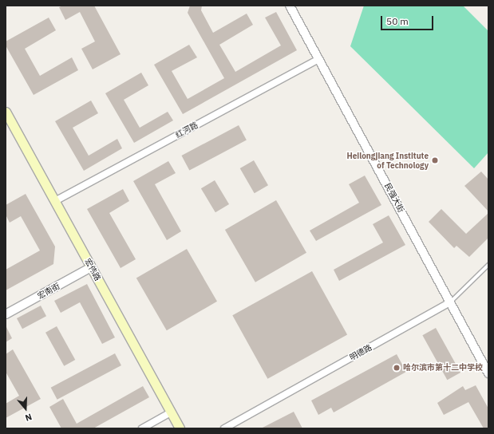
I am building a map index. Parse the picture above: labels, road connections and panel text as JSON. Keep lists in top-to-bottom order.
{
  "streets": {
    "main road": ["宏伟路"],
    "street": [
      "红河路",
      "民强大街",
      "宏南街",
      "明德路"
    ]
  },
  "crossings": [
    ["红河路", "民强大街"],
    ["红河路", "宏伟路"],
    ["民强大街", "明德路"],
    ["宏伟路", "宏南街"]
  ],
  "places": ["Heilongjiang Institute of Technology", "哈尔滨市第十二中学校"],
  "scale_bar": "50 m",
  "north": "bottom"
}
